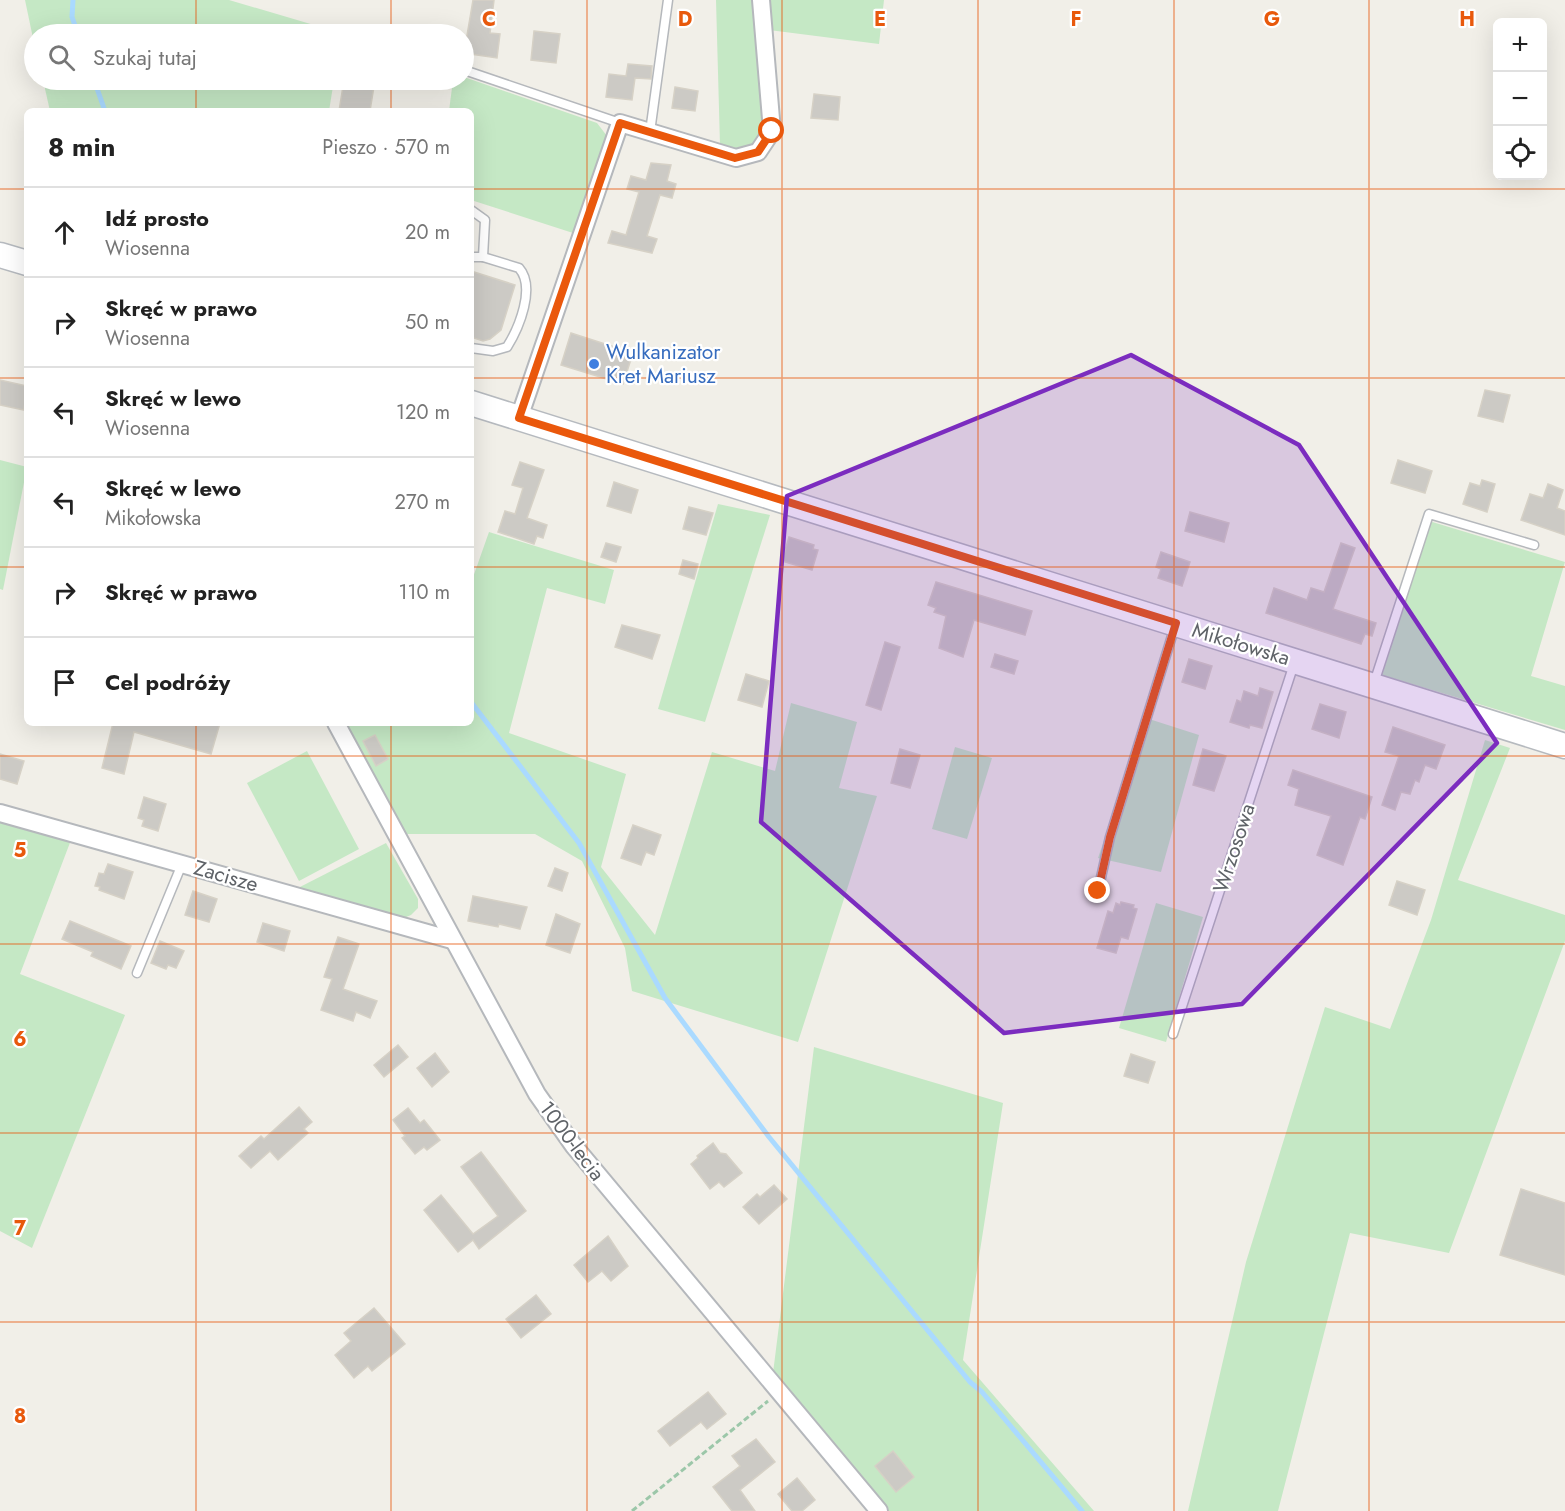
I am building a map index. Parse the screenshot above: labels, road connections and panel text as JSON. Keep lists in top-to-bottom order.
{
  "streets": {
    "main road": ["Mikołowska"],
    "street": ["Zacisze", "1000-lecia"],
    "lane": ["Wrzosowa"]
  },
  "crossings": [
    ["Mikołowska", "Wrzosowa"],
    ["Zacisze", "1000-lecia"]
  ],
  "places": ["Wulkanizator Kret Mariusz"],
  "page": {
    "map_buttons": ["+", "−"],
    "search": "Szukaj tutaj",
    "heading": ["8 min", "Pieszo · 570 m"],
    "list": [
      ["Idź prosto", "Wiosenna", "20 m"],
      ["Skręć w prawo", "Wiosenna", "50 m"],
      ["Skręć w lewo", "Wiosenna", "120 m"],
      ["Skręć w lewo", "Mikołowska", "270 m"],
      ["Skręć w prawo", "110 m"],
      "Cel podróży"
    ]
  },
  "grid": {
    "columns": [
      "C",
      "D",
      "E",
      "F",
      "G",
      "H"
    ],
    "rows": [
      "5",
      "6",
      "7",
      "8"
    ]
  }
}
